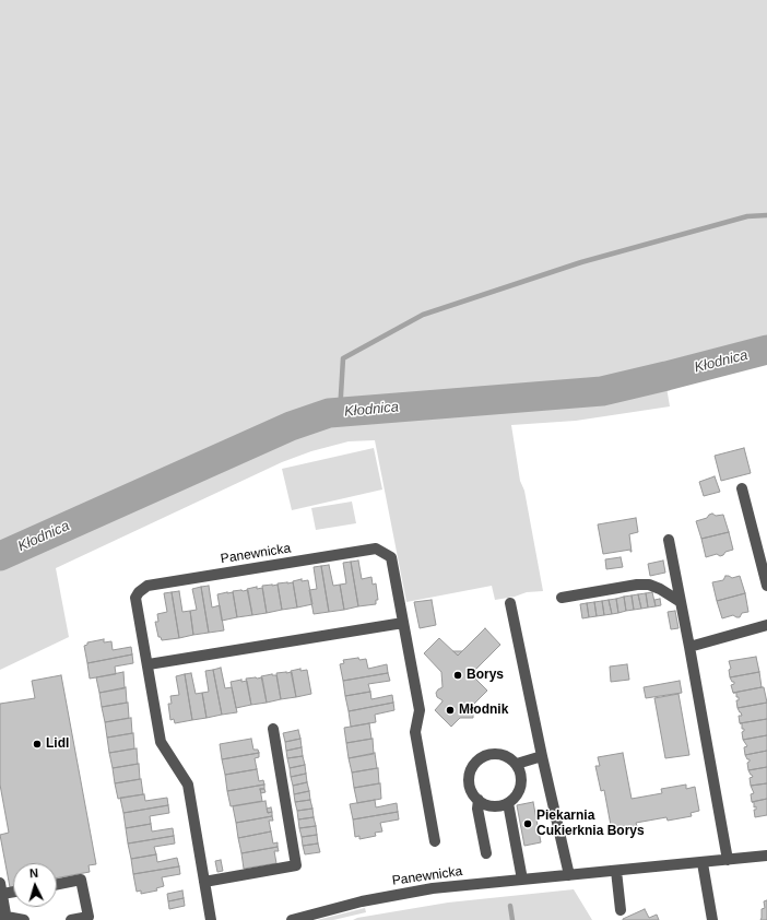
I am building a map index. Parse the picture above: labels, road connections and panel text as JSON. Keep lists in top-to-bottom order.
{
  "streets": {
    "street": ["Panewnicka"]
  },
  "water": ["Kłodnica"],
  "places": [
    "Borys",
    "Młodnik",
    "Lidl",
    "Piekarnia Cukierknia Borys"
  ],
  "north": "top"
}
